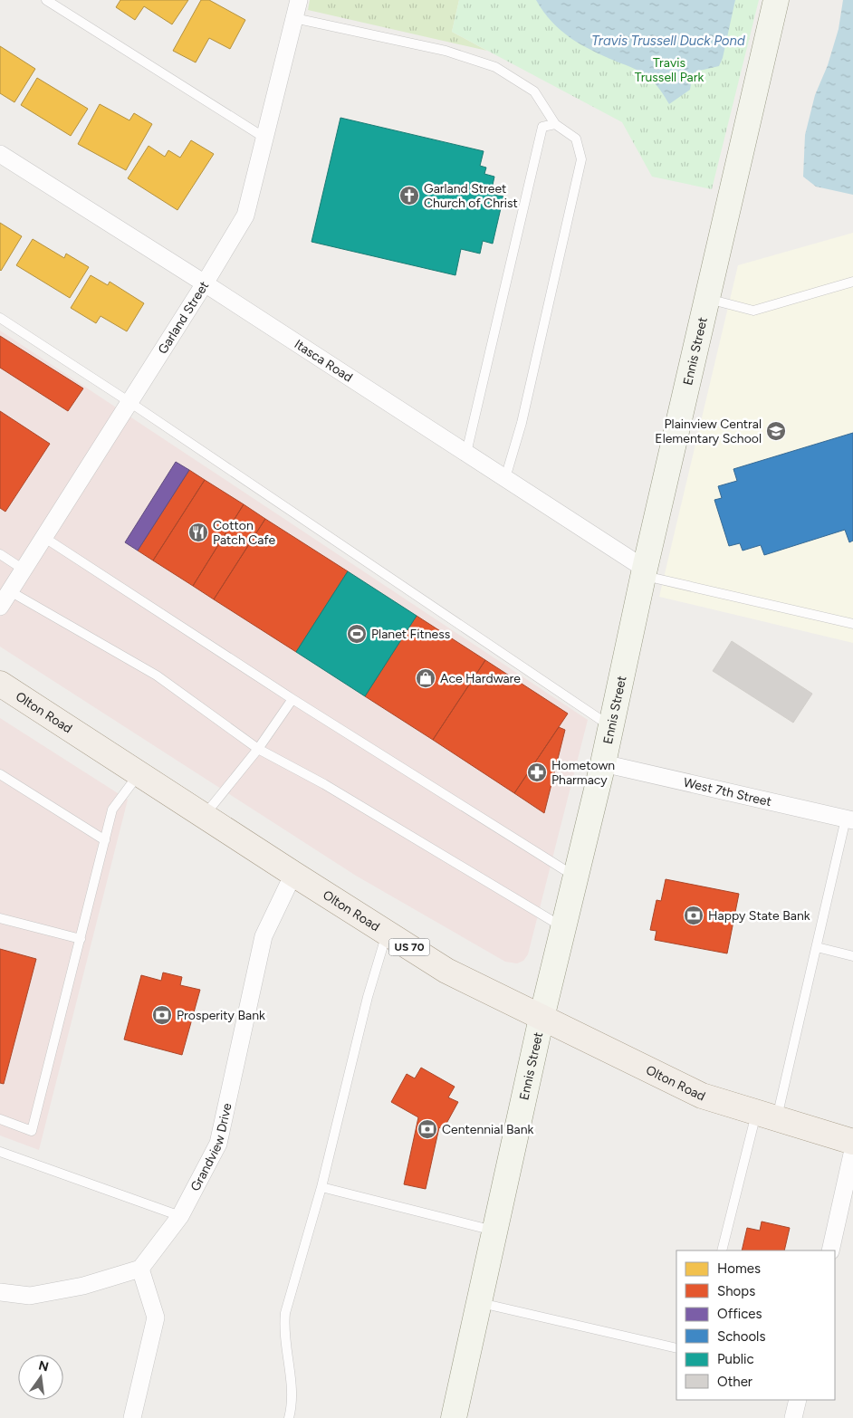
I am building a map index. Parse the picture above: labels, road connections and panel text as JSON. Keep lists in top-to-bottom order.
{
  "streets": {
    "main road": ["Ennis Street", "Olton Road", "US 70"],
    "street": [
      "Garland Street",
      "Itasca Road",
      "West 7th Street",
      "Grandview Drive"
    ]
  },
  "crossings": [
    ["Garland Street", "Itasca Road"],
    ["Ennis Street", "Itasca Road"],
    ["Ennis Street", "Olton Road"],
    ["Ennis Street", "West 7th Street"],
    ["Olton Road", "Grandview Drive"]
  ],
  "water": ["Travis Trussell Duck Pond"],
  "parks": ["Travis Trussell Park"],
  "places": {
    "church": ["Garland Street Church of Christ"],
    "school or university": ["Plainview Central Elementary School"],
    "restaurant": ["Cotton Patch Cafe"],
    "sports": ["Planet Fitness"],
    "shop": ["Ace Hardware"],
    "pharmacy": ["Hometown Pharmacy"],
    "bank": ["Happy State Bank", "Prosperity Bank", "Centennial Bank"]
  },
  "legend": [
    "Homes",
    "Shops",
    "Offices",
    "Schools",
    "Public",
    "Other"
  ],
  "north": "top"
}
